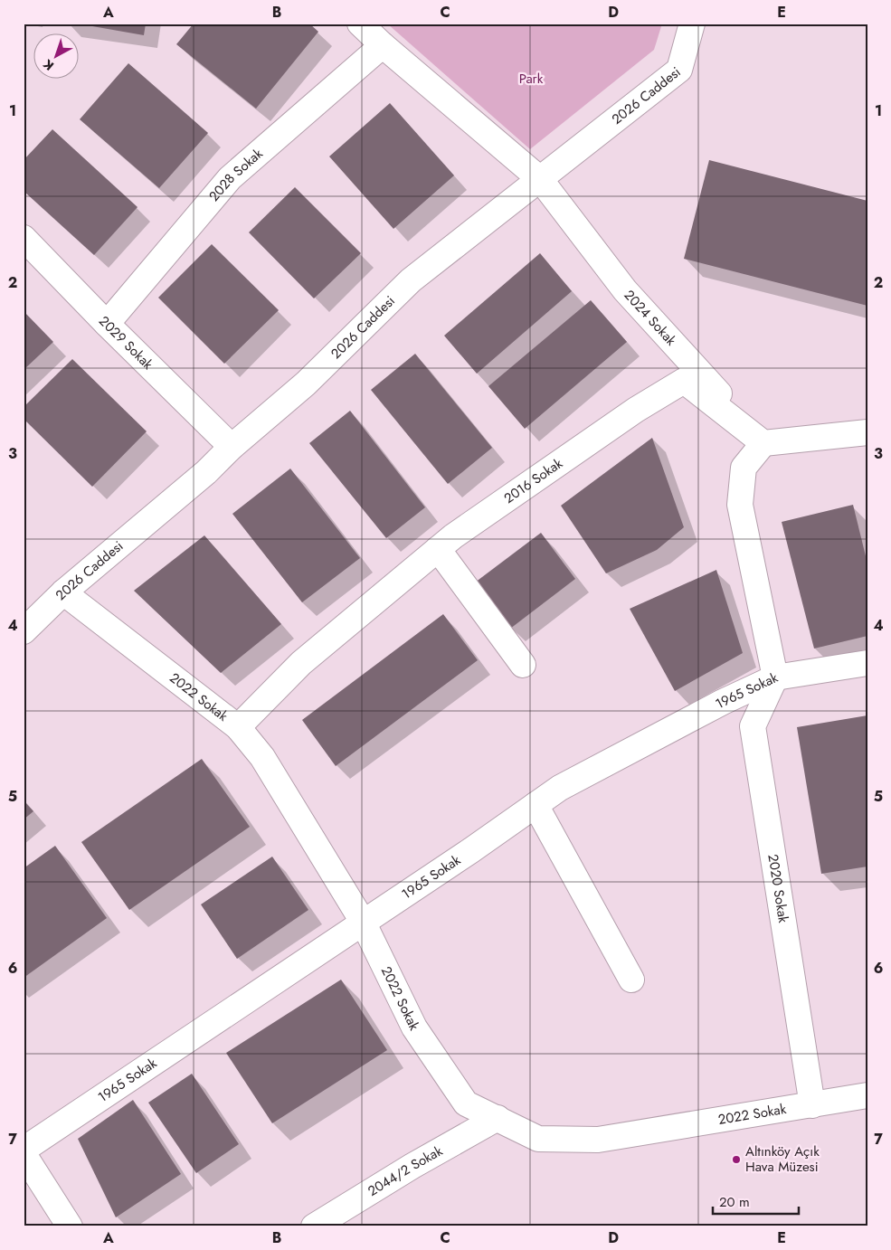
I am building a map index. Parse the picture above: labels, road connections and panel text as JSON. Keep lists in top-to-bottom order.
{
  "streets": {
    "street": [
      "2026 Caddesi",
      "2028 Sokak",
      "2024 Sokak",
      "2029 Sokak",
      "2016 Sokak",
      "1965 Sokak",
      "2022 Sokak",
      "2020 Sokak",
      "2044/2 Sokak"
    ]
  },
  "crossings": [
    ["2026 Caddesi", "2024 Sokak"],
    ["2026 Caddesi", "2029 Sokak"],
    ["2026 Caddesi", "2022 Sokak"],
    ["2028 Sokak", "2024 Sokak"],
    ["2028 Sokak", "2029 Sokak"],
    ["2024 Sokak", "2016 Sokak"],
    ["2016 Sokak", "2022 Sokak"],
    ["1965 Sokak", "2022 Sokak"],
    ["1965 Sokak", "2020 Sokak"],
    ["2022 Sokak", "2020 Sokak"],
    ["2022 Sokak", "2044/2 Sokak"]
  ],
  "parks": ["Park"],
  "places": ["Altınköy Açık Hava Müzesi"],
  "scale_bar": "20 m",
  "north": "bottom left",
  "grid": {
    "columns": [
      "A",
      "B",
      "C",
      "D",
      "E"
    ],
    "rows": [
      "1",
      "2",
      "3",
      "4",
      "5",
      "6",
      "7"
    ]
  }
}
